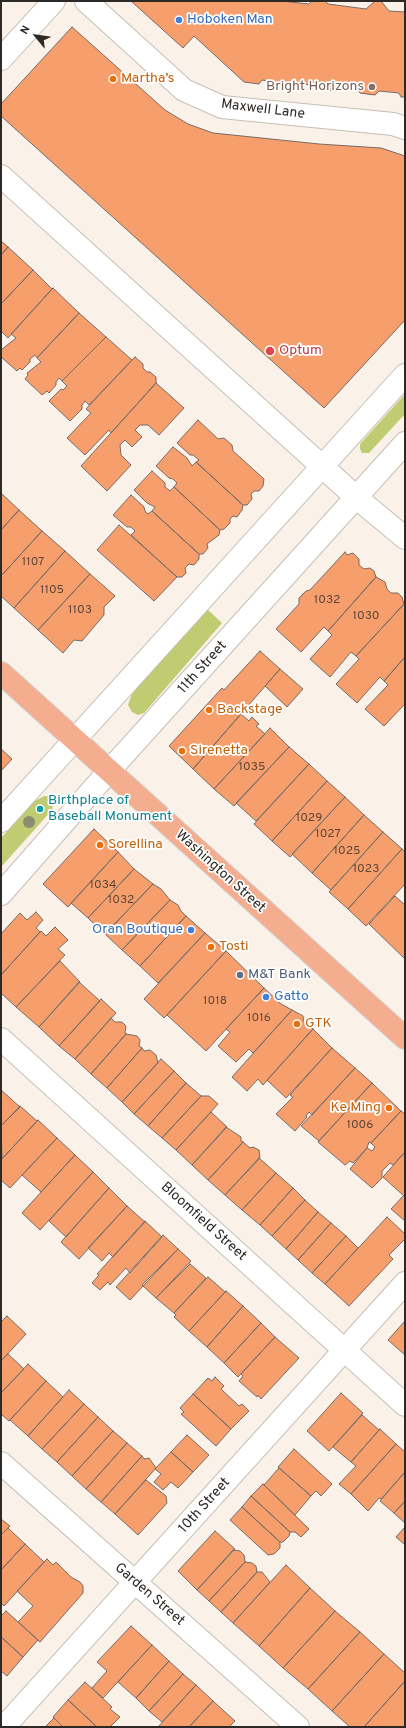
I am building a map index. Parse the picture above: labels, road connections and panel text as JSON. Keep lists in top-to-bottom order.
{
  "streets": {
    "main road": ["Washington Street"],
    "street": [
      "Maxwell Lane",
      "11th Street",
      "Bloomfield Street",
      "10th Street",
      "Garden Street"
    ]
  },
  "crossings": [
    ["11th Street", "Washington Street"],
    ["Bloomfield Street", "10th Street"],
    ["10th Street", "Garden Street"]
  ],
  "places": [
    "Hoboken Man",
    "Martha’s",
    "Bright Horizons",
    "Optum",
    "Backstage",
    "Sirenetta",
    "Birthplace of Baseball Monument",
    "Sorellina",
    "Oran Boutique",
    "Tosti",
    "M&T Bank",
    "Gatto",
    "GTK",
    "Ke Ming"
  ],
  "house_numbers": [
    "1107",
    "1105",
    "1032",
    "1103",
    "1030",
    "1035",
    "1029",
    "1027",
    "1025",
    "1023",
    "1034",
    "1032",
    "1018",
    "1016",
    "1006"
  ],
  "north": "top left"
}
